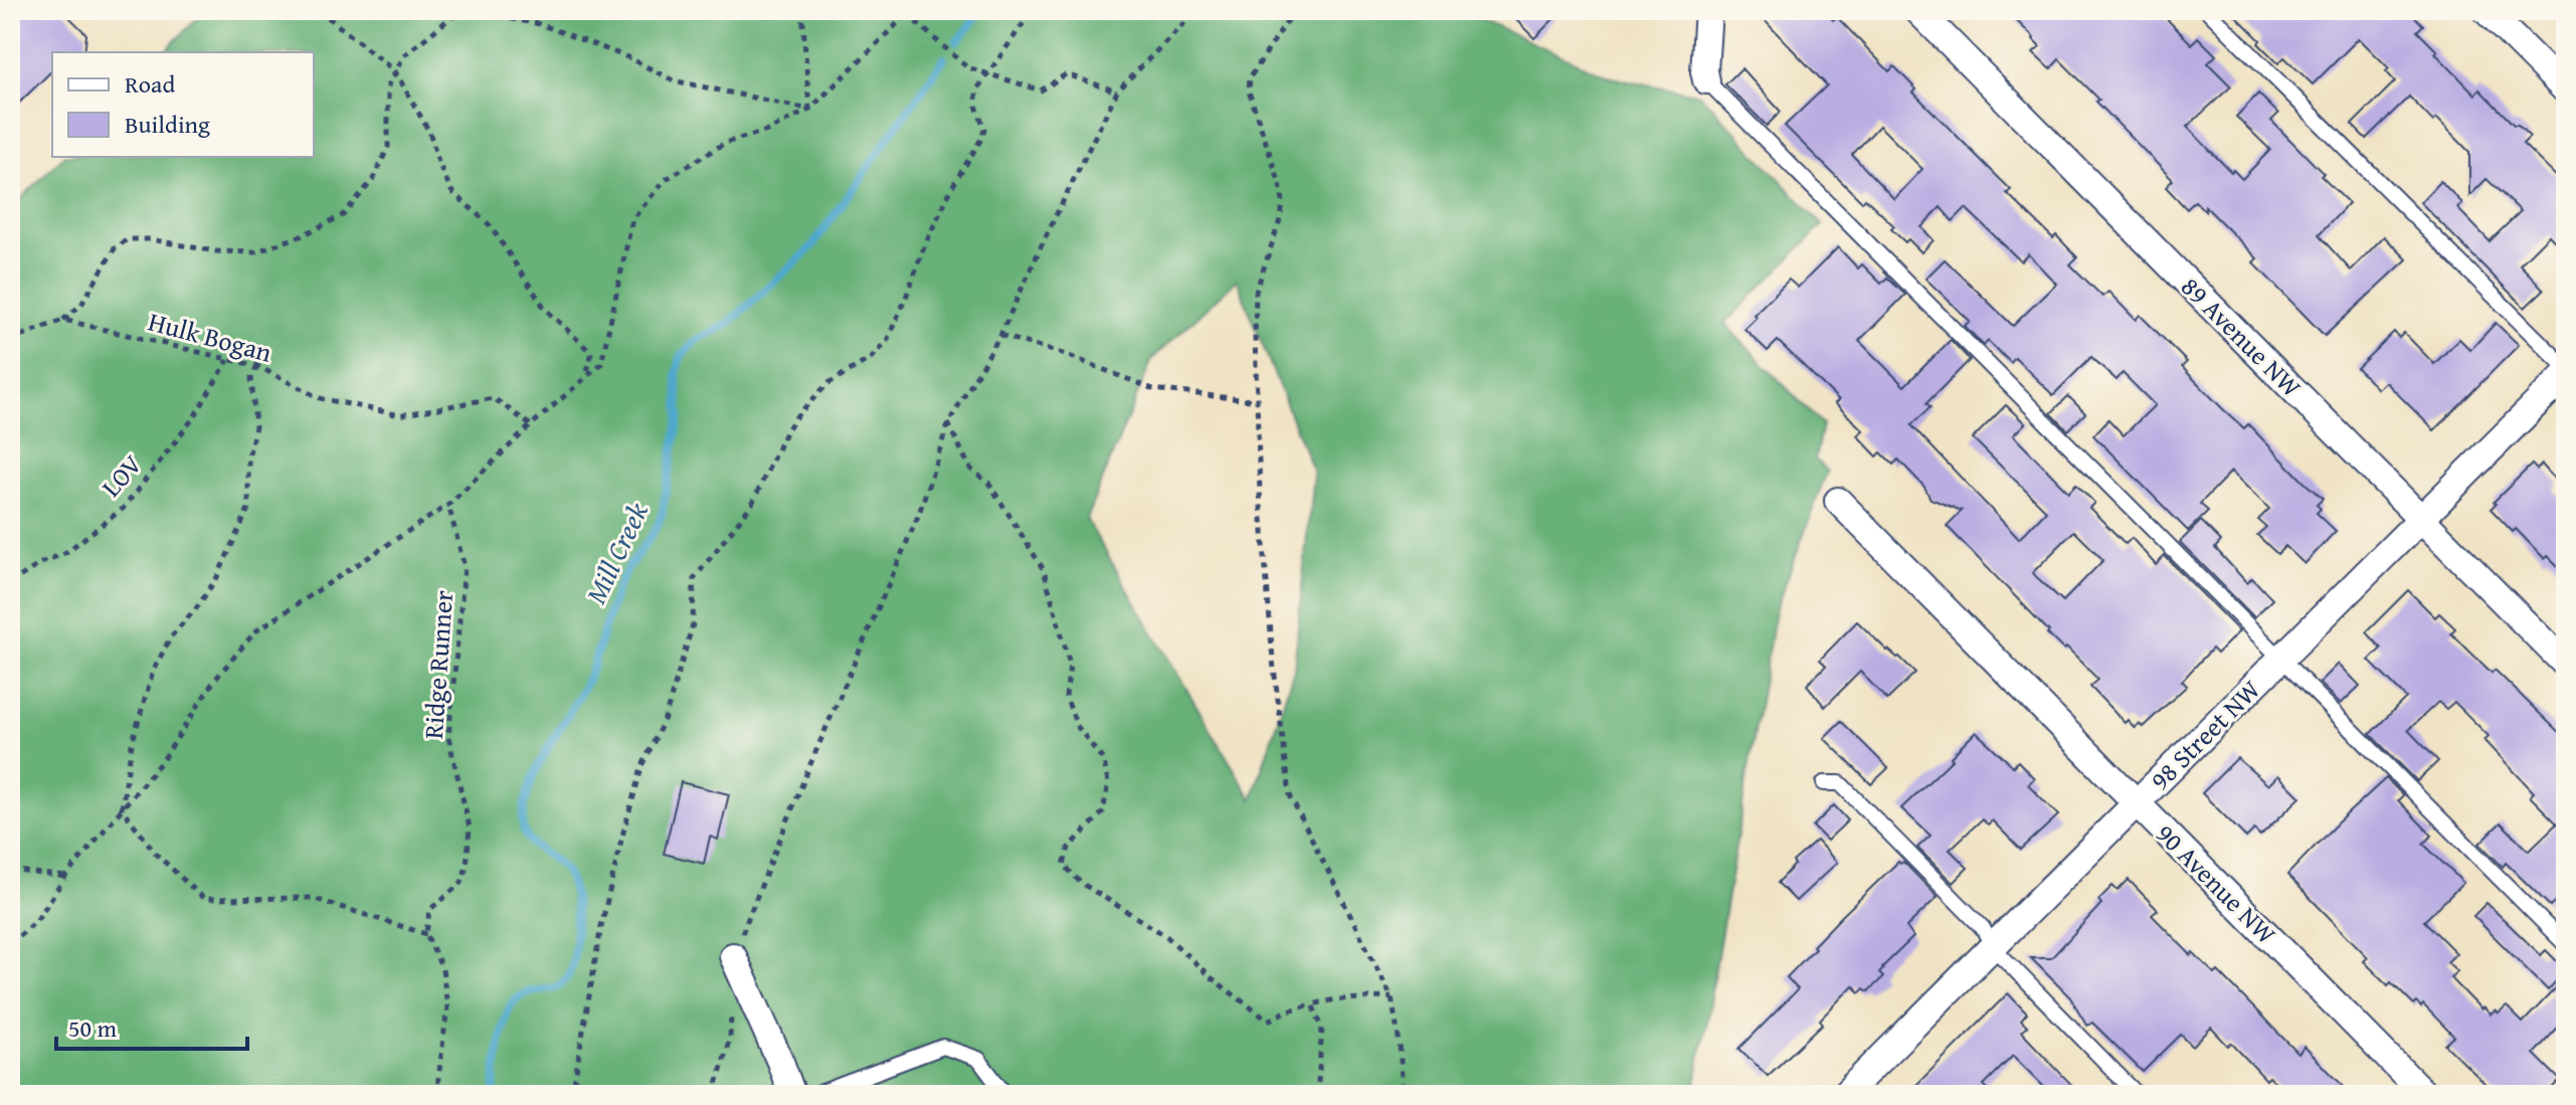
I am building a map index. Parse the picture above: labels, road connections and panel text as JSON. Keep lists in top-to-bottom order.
{
  "streets": {
    "street": ["89 Avenue NW", "98 Street NW", "90 Avenue NW"],
    "path": ["Hulk Bogan", "LOV", "Ridge Runner"]
  },
  "crossings": [
    ["Hulk Bogan", "LOV"],
    ["89 Avenue NW", "98 Street NW"],
    ["98 Street NW", "90 Avenue NW"]
  ],
  "water": ["Mill Creek"],
  "legend": ["Road", "Building"],
  "scale_bar": "50 m"
}
